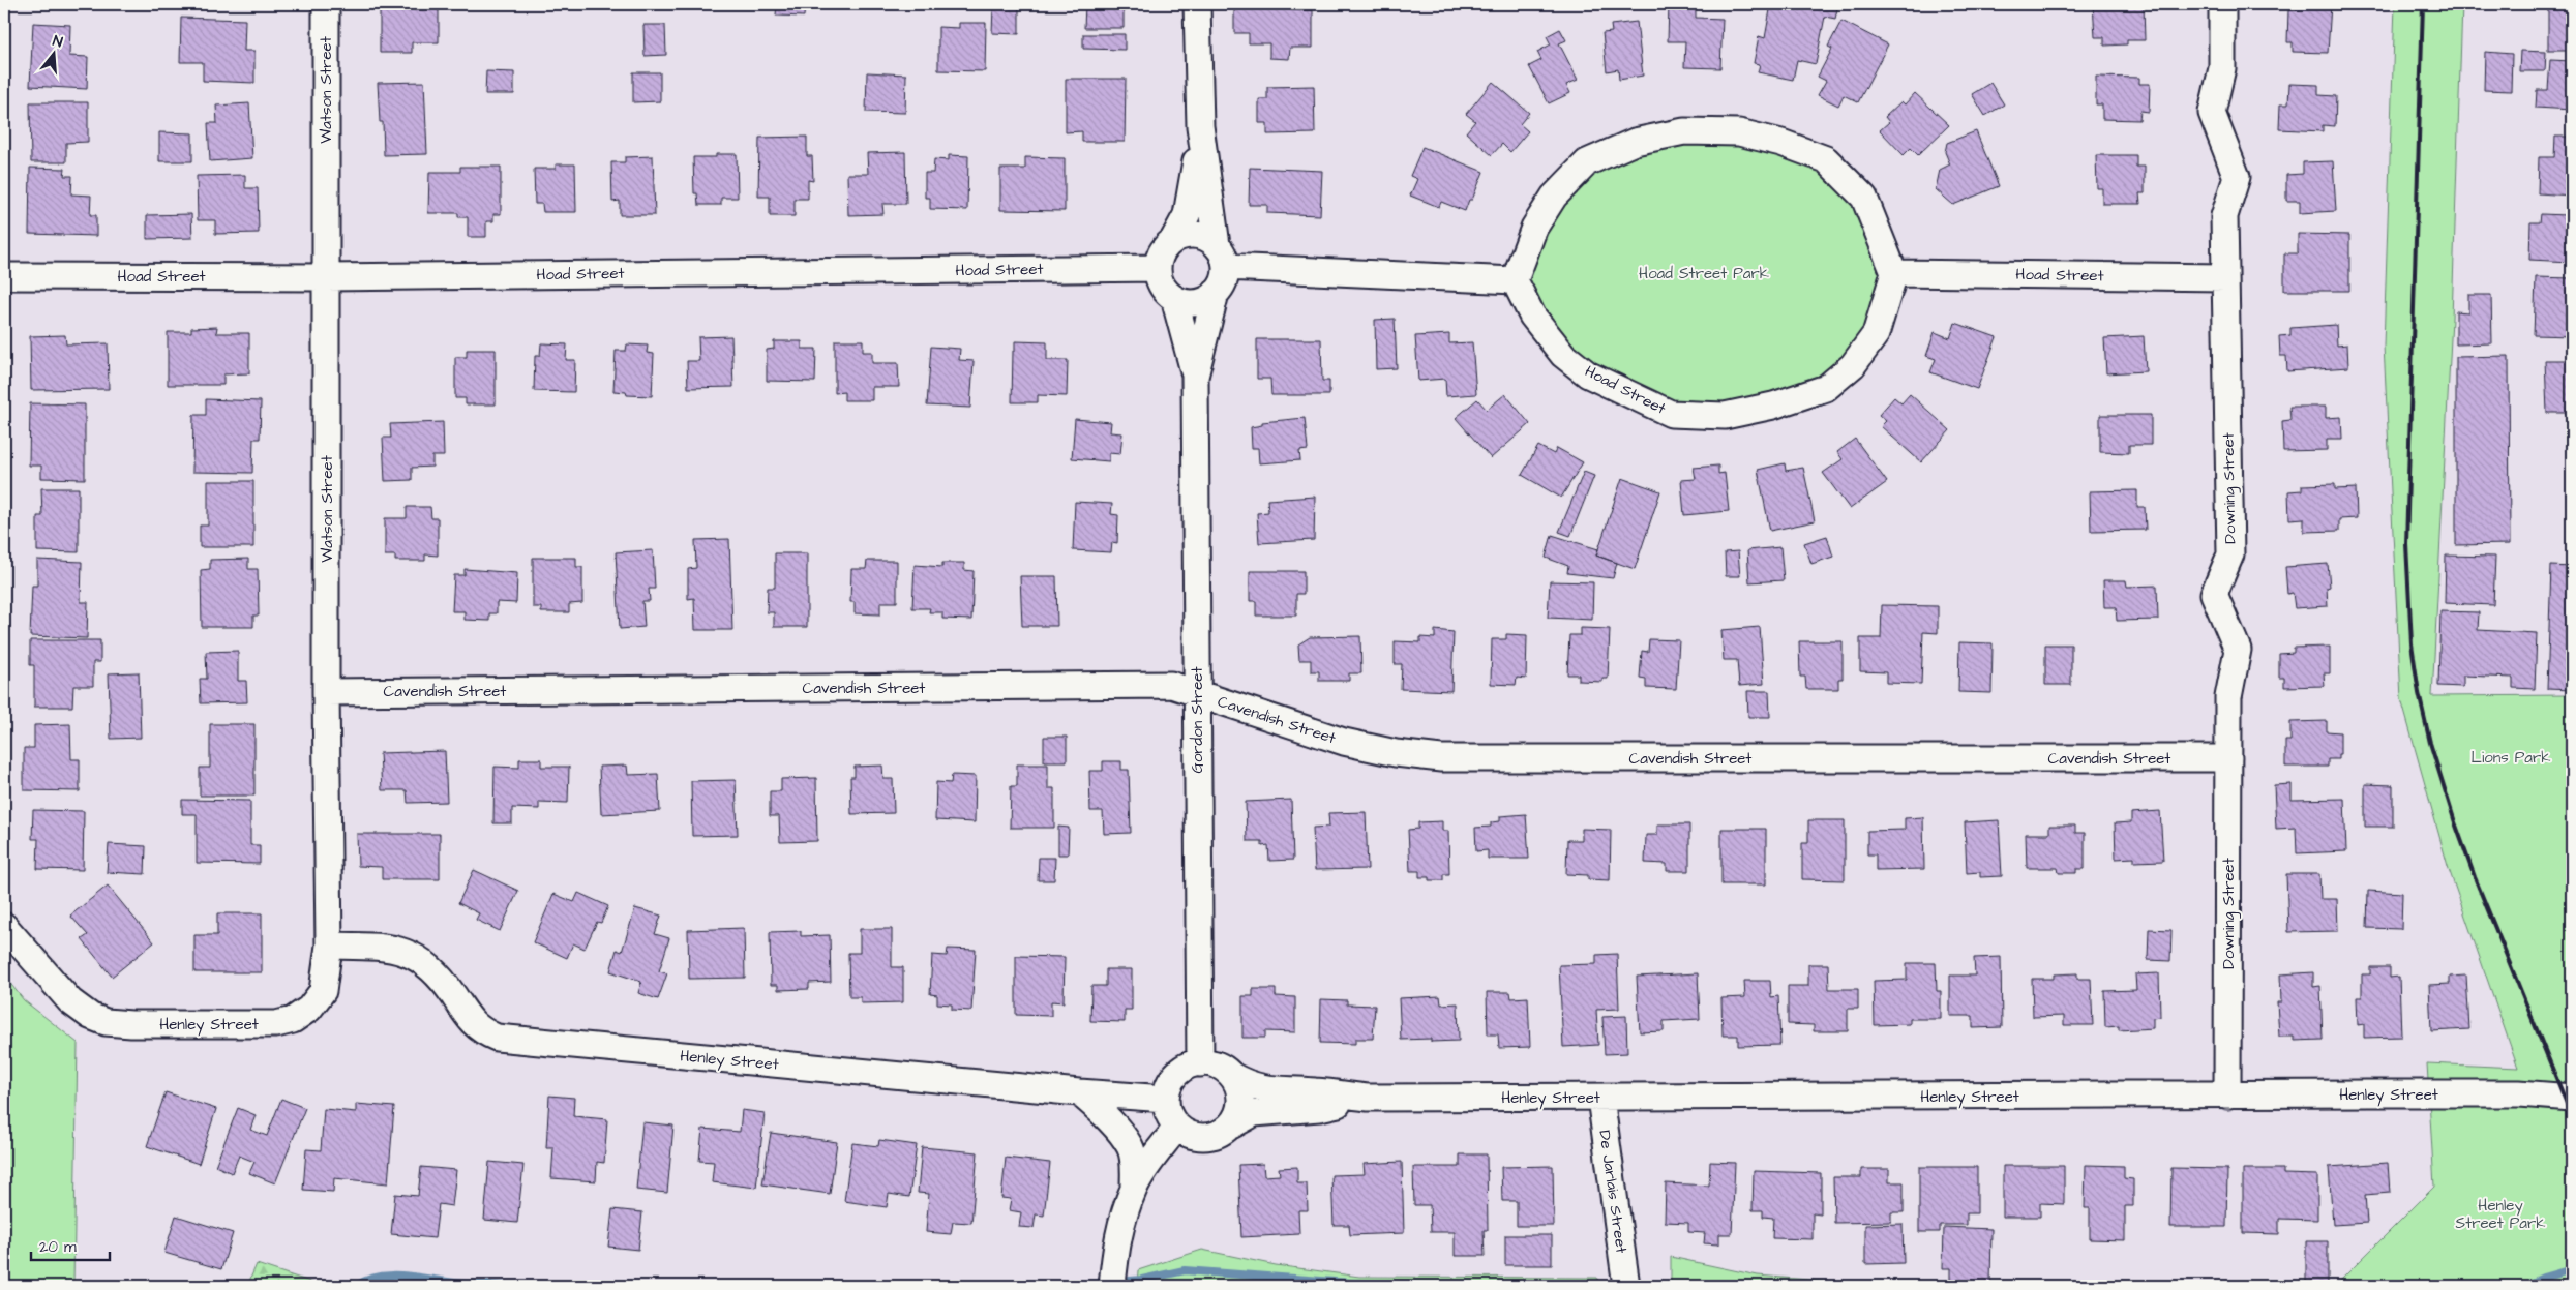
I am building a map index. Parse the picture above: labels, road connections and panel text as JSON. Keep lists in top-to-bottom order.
{
  "streets": {
    "street": [
      "Watson Street",
      "Hoad Street",
      "Downing Street",
      "Cavendish Street",
      "Gordon Street",
      "Henley Street",
      "De Jarlais Street"
    ]
  },
  "crossings": [
    ["Watson Street", "Hoad Street"],
    ["Watson Street", "Cavendish Street"],
    ["Watson Street", "Henley Street"],
    ["Hoad Street", "Downing Street"],
    ["Hoad Street", "Gordon Street"],
    ["Downing Street", "Cavendish Street"],
    ["Downing Street", "Henley Street"],
    ["Cavendish Street", "Gordon Street"],
    ["Gordon Street", "Henley Street"],
    ["Henley Street", "De Jarlais Street"]
  ],
  "parks": ["Hoad Street Park", "Lions Park", "Henley Street Park"],
  "scale_bar": "20 m",
  "north": "top"
}
